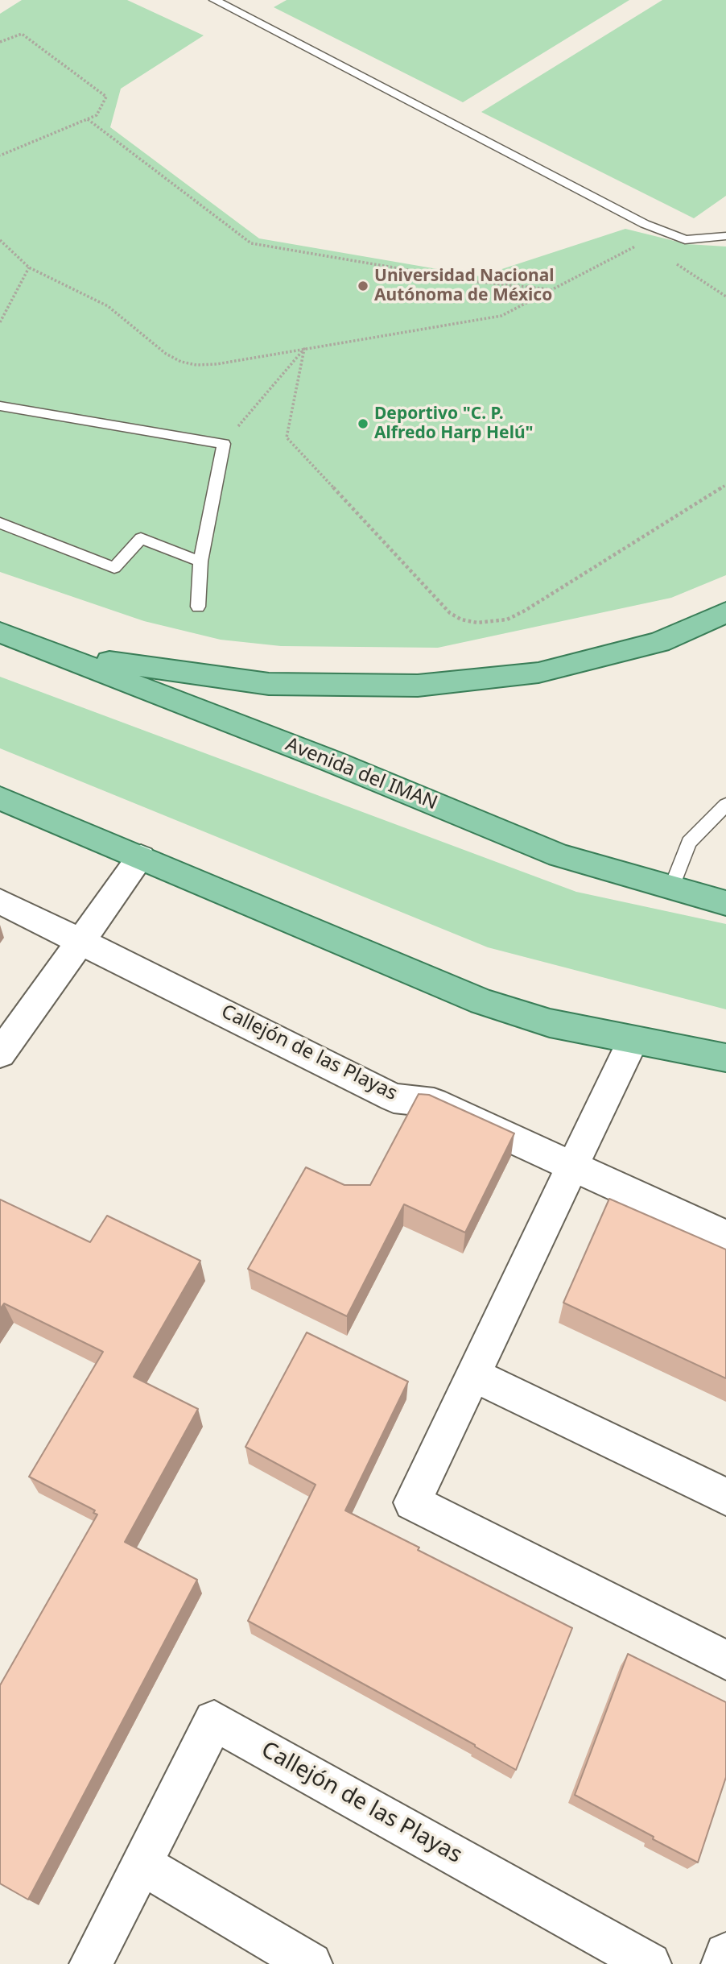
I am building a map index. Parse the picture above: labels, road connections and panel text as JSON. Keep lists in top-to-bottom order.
{
  "streets": {
    "main road": ["Avenida del IMAN"],
    "street": ["Callejón de las Playas"]
  },
  "places": ["Universidad Nacional Autónoma de México", "Deportivo \"C. P. Alfredo Harp Helú\""]
}
